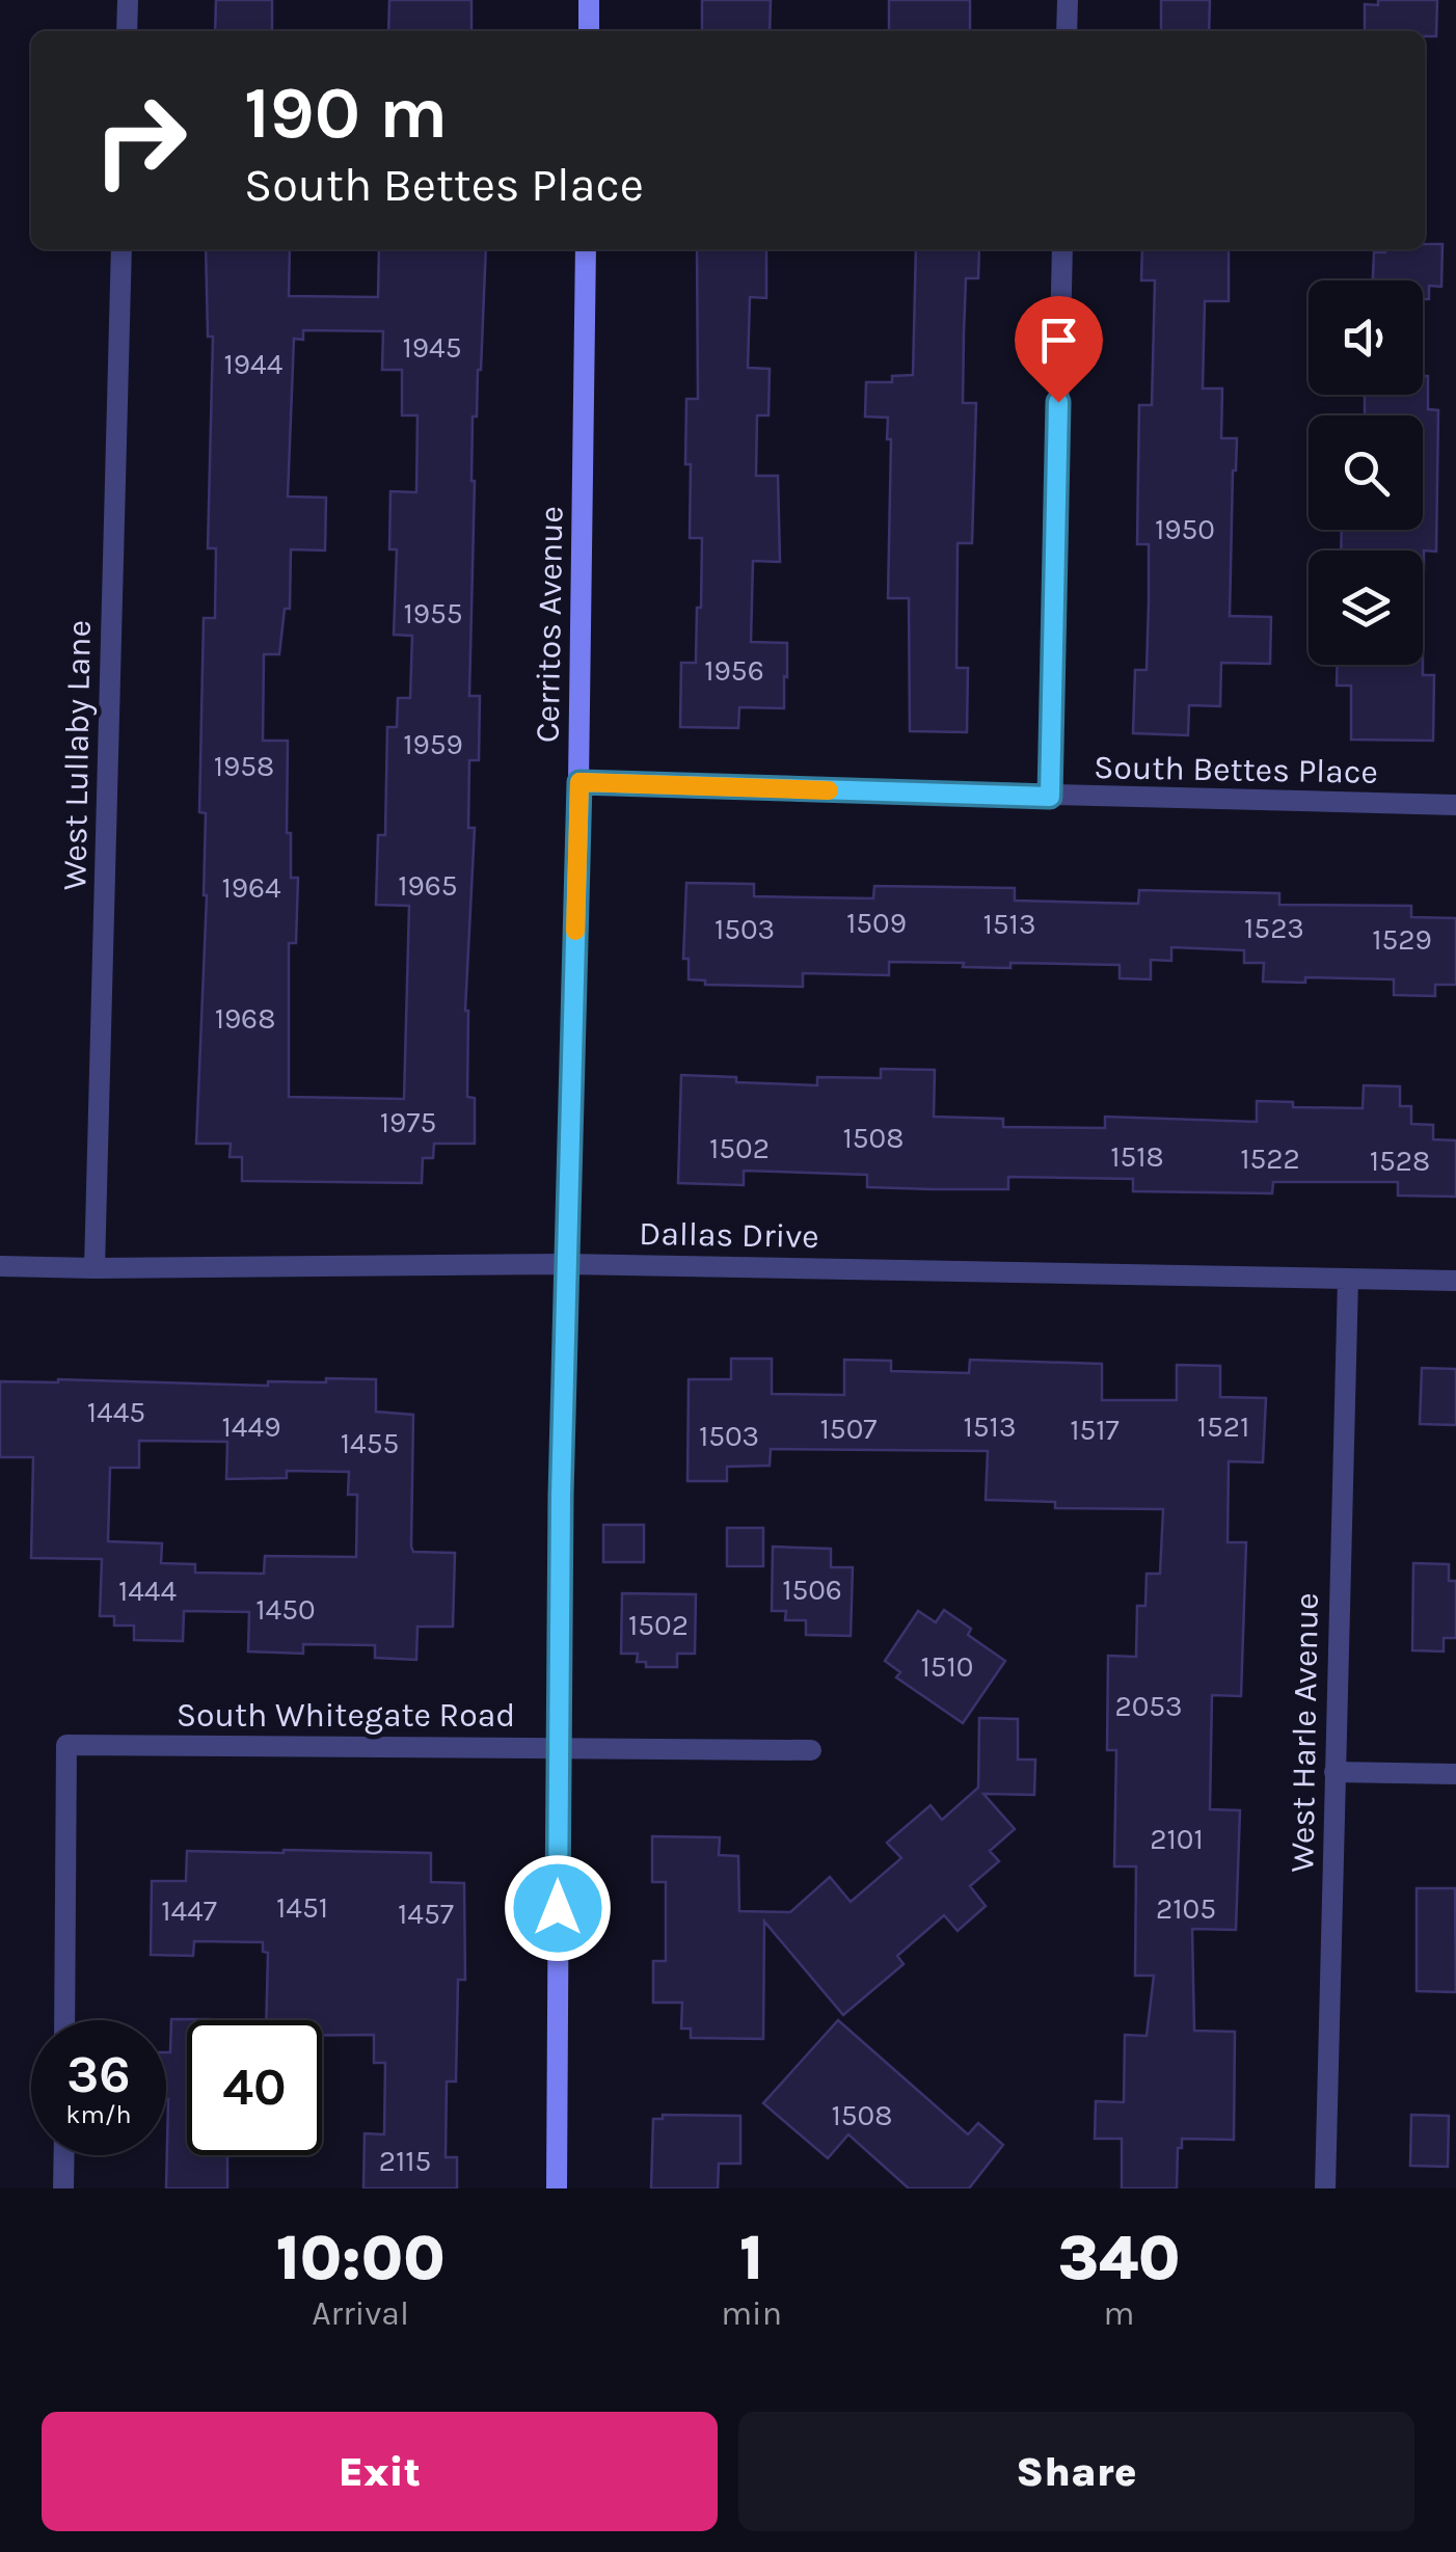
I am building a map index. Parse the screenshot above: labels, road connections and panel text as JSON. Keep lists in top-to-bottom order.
{
  "streets": {
    "street": [
      "Cerritos Avenue",
      "West Lullaby Lane",
      "South Bettes Place",
      "Dallas Drive",
      "South Whitegate Road",
      "West Harle Avenue"
    ]
  },
  "crossings": [
    ["Cerritos Avenue", "South Bettes Place"],
    ["Cerritos Avenue", "Dallas Drive"],
    ["Cerritos Avenue", "South Whitegate Road"],
    ["West Lullaby Lane", "Dallas Drive"],
    ["Dallas Drive", "West Harle Avenue"]
  ],
  "house_numbers": [
    "1945",
    "1944",
    "1950",
    "1955",
    "1956",
    "1959",
    "1958",
    "1965",
    "1964",
    "1509",
    "1513",
    "1523",
    "1503",
    "1529",
    "1968",
    "1975",
    "1508",
    "1502",
    "1518",
    "1522",
    "1528",
    "1445",
    "1449",
    "1513",
    "1521",
    "1507",
    "1517",
    "1503",
    "1455",
    "1506",
    "1444",
    "1450",
    "1502",
    "1510",
    "2053",
    "2101",
    "1451",
    "2105",
    "1447",
    "1457",
    "1508",
    "2115"
  ],
  "page": {
    "turn": ["190 m", "South Bettes Place"],
    "speed": "36 km/h",
    "limit": "40",
    "eta": [
      "10:00",
      "Arrival",
      "1",
      "min",
      "340",
      "m"
    ],
    "buttons": ["Exit", "Share"]
  }
}
